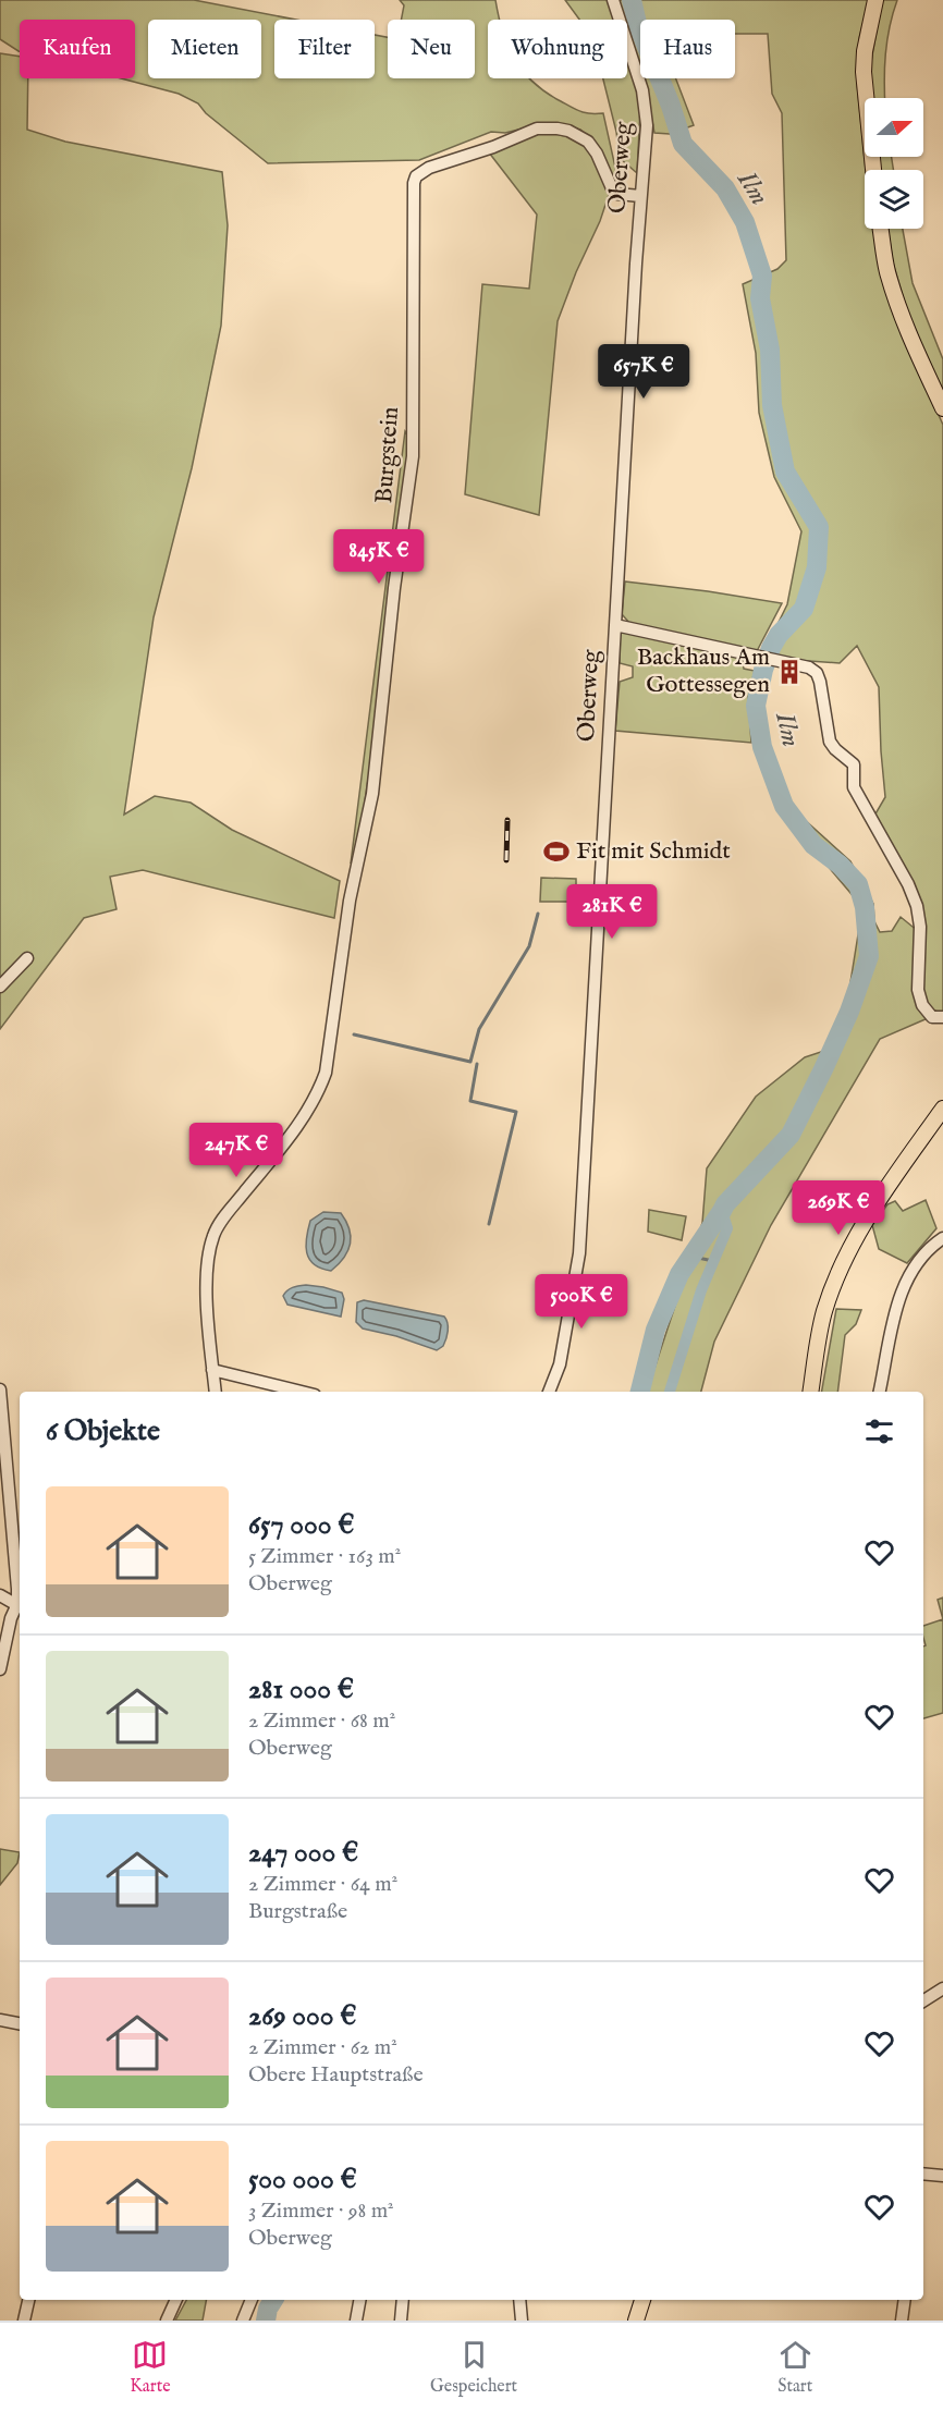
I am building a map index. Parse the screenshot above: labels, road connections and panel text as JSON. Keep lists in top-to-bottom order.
{
  "streets": {
    "street": ["Oberweg", "Burgstein"]
  },
  "crossings": [
    ["Oberweg", "Burgstein"]
  ],
  "water": ["Ilm"],
  "places": {
    "building": ["Backhaus Am Gottessegen"],
    "sports": ["Fit mit Schmidt"]
  },
  "north": "right",
  "page": {
    "chip": [
      "Kaufen",
      "Mieten",
      "Filter",
      "Neu",
      "Wohnung",
      "Haus"
    ],
    "price": [
      "657K €",
      "845K €",
      "281K €",
      "247K €",
      "269K €",
      "500K €"
    ],
    "heading": "6 Objekte",
    "list": [
      {
        "name": "657 000 €",
        "note": "5 Zimmer · 163 m² · Oberweg"
      },
      {
        "name": "281 000 €",
        "note": "2 Zimmer · 68 m² · Oberweg"
      },
      {
        "name": "247 000 €",
        "note": "2 Zimmer · 64 m² · Burgstraße"
      },
      {
        "name": "269 000 €",
        "note": "2 Zimmer · 62 m² · Obere Hauptstraße"
      },
      {
        "name": "500 000 €",
        "note": "3 Zimmer · 98 m² · Oberweg"
      }
    ],
    "tabs": ["Karte", "Gespeichert", "Start"]
  }
}
